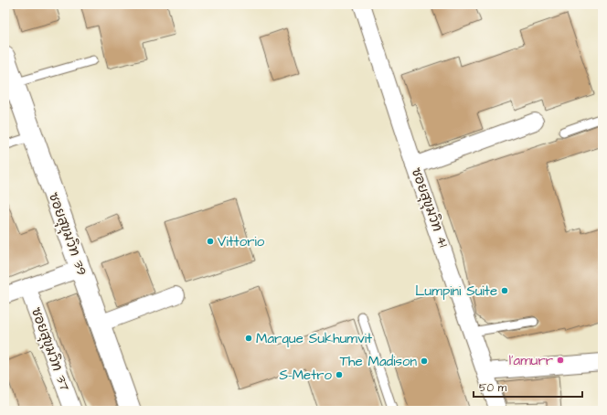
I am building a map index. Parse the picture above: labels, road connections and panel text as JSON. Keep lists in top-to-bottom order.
{
  "streets": {
    "street": ["ซอยสุขุมวิท 41", "ซอยสุขุมวิท 39", "ซอยสุขุมวิท 37"]
  },
  "places": [
    "Vittorio",
    "Lumpini Suite",
    "Marque Sukhumvit",
    "l'amurr",
    "The Madison",
    "S-Metro"
  ],
  "scale_bar": "50 m"
}
